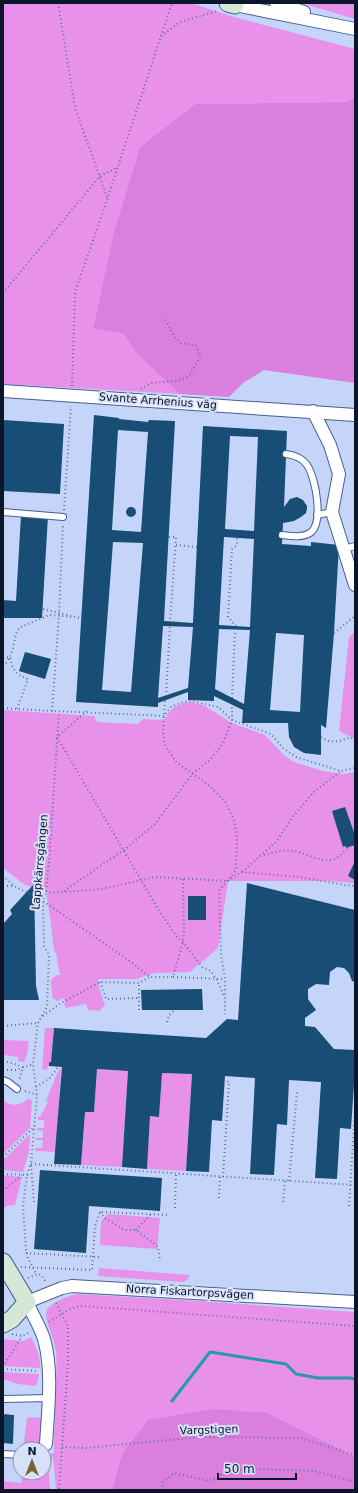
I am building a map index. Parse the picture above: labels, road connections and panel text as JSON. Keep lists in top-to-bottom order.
{
  "streets": {
    "street": ["Svante Arrhenius väg", "Norra Fiskartorpsvägen"],
    "path": ["Lappkärrsgången", "Vargstigen"]
  },
  "scale_bar": "50 m",
  "north": "top"
}
